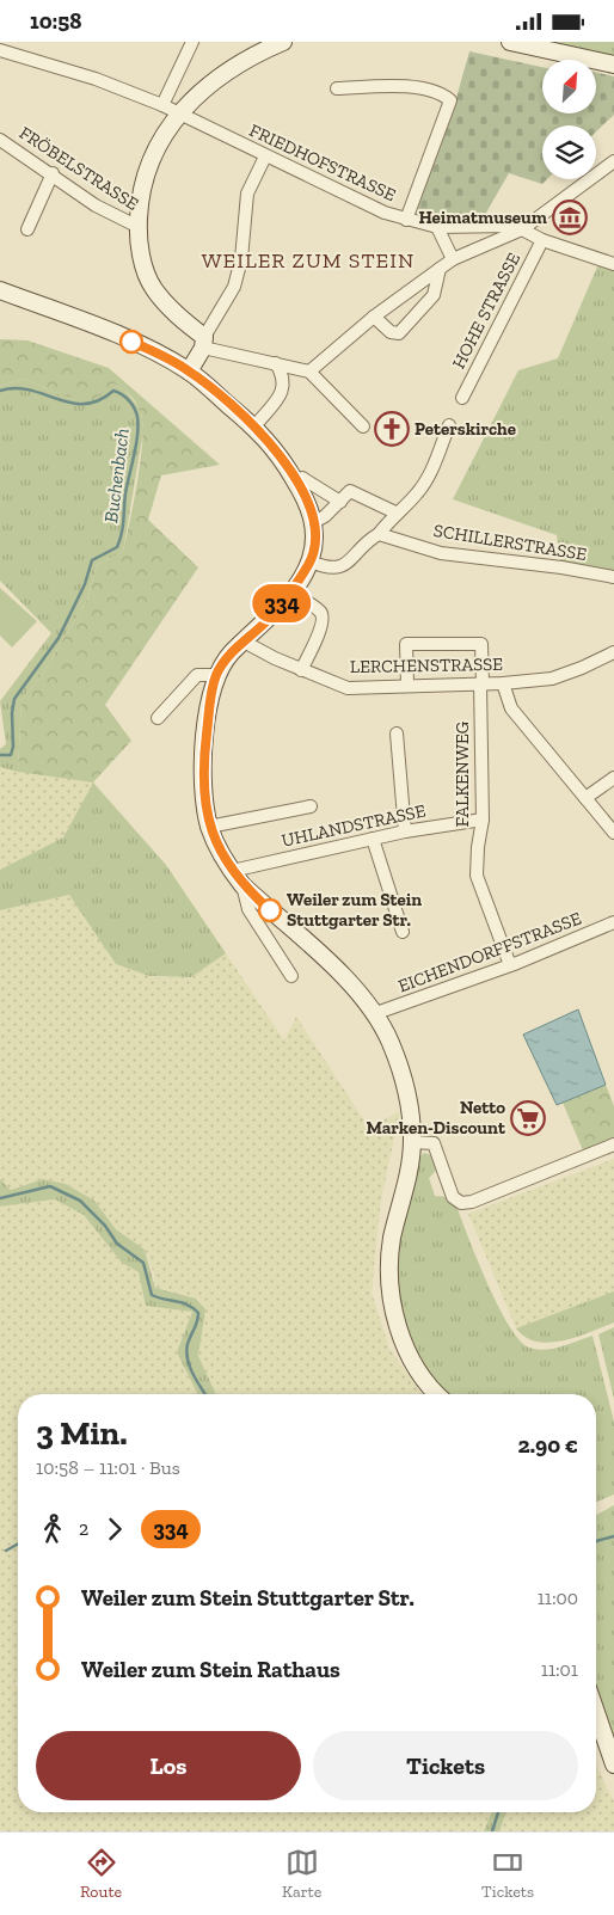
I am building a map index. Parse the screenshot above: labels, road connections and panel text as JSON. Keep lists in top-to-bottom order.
{
  "streets": {
    "street": [
      "FRIEDHOFSTRASSE",
      "FRÖBELSTRASSE",
      "HOHE STRASSE",
      "SCHILLERSTRASSE",
      "LERCHENSTRASSE",
      "FALKENWEG",
      "UHLANDSTRASSE",
      "EICHENDORFFSTRASSE"
    ]
  },
  "crossings": [
    ["LERCHENSTRASSE", "FALKENWEG"],
    ["FALKENWEG", "UHLANDSTRASSE"],
    ["FALKENWEG", "EICHENDORFFSTRASSE"]
  ],
  "districts": ["WEILER ZUM STEIN"],
  "water": ["Buchenbach"],
  "places": {
    "museum": ["Heimatmuseum"],
    "church": ["Peterskirche"],
    "other": ["Weiler zum Stein Stuttgarter Str."],
    "supermarket": ["Netto Marken-Discount"]
  },
  "lines": ["bus line 334"],
  "north": "top right",
  "page": {
    "status": "10:58",
    "on_map": "334",
    "heading": ["3 Min.", "10:58 – 11:01 · Bus", "2.90 €"],
    "legs": ["2", "334"],
    "list": [
      {
        "name": "Weiler zum Stein Stuttgarter Str.",
        "value": "11:00"
      },
      {
        "name": "Weiler zum Stein Rathaus",
        "value": "11:01"
      }
    ],
    "buttons": ["Los", "Tickets"],
    "tabs": ["Route", "Karte", "Tickets"]
  }
}
